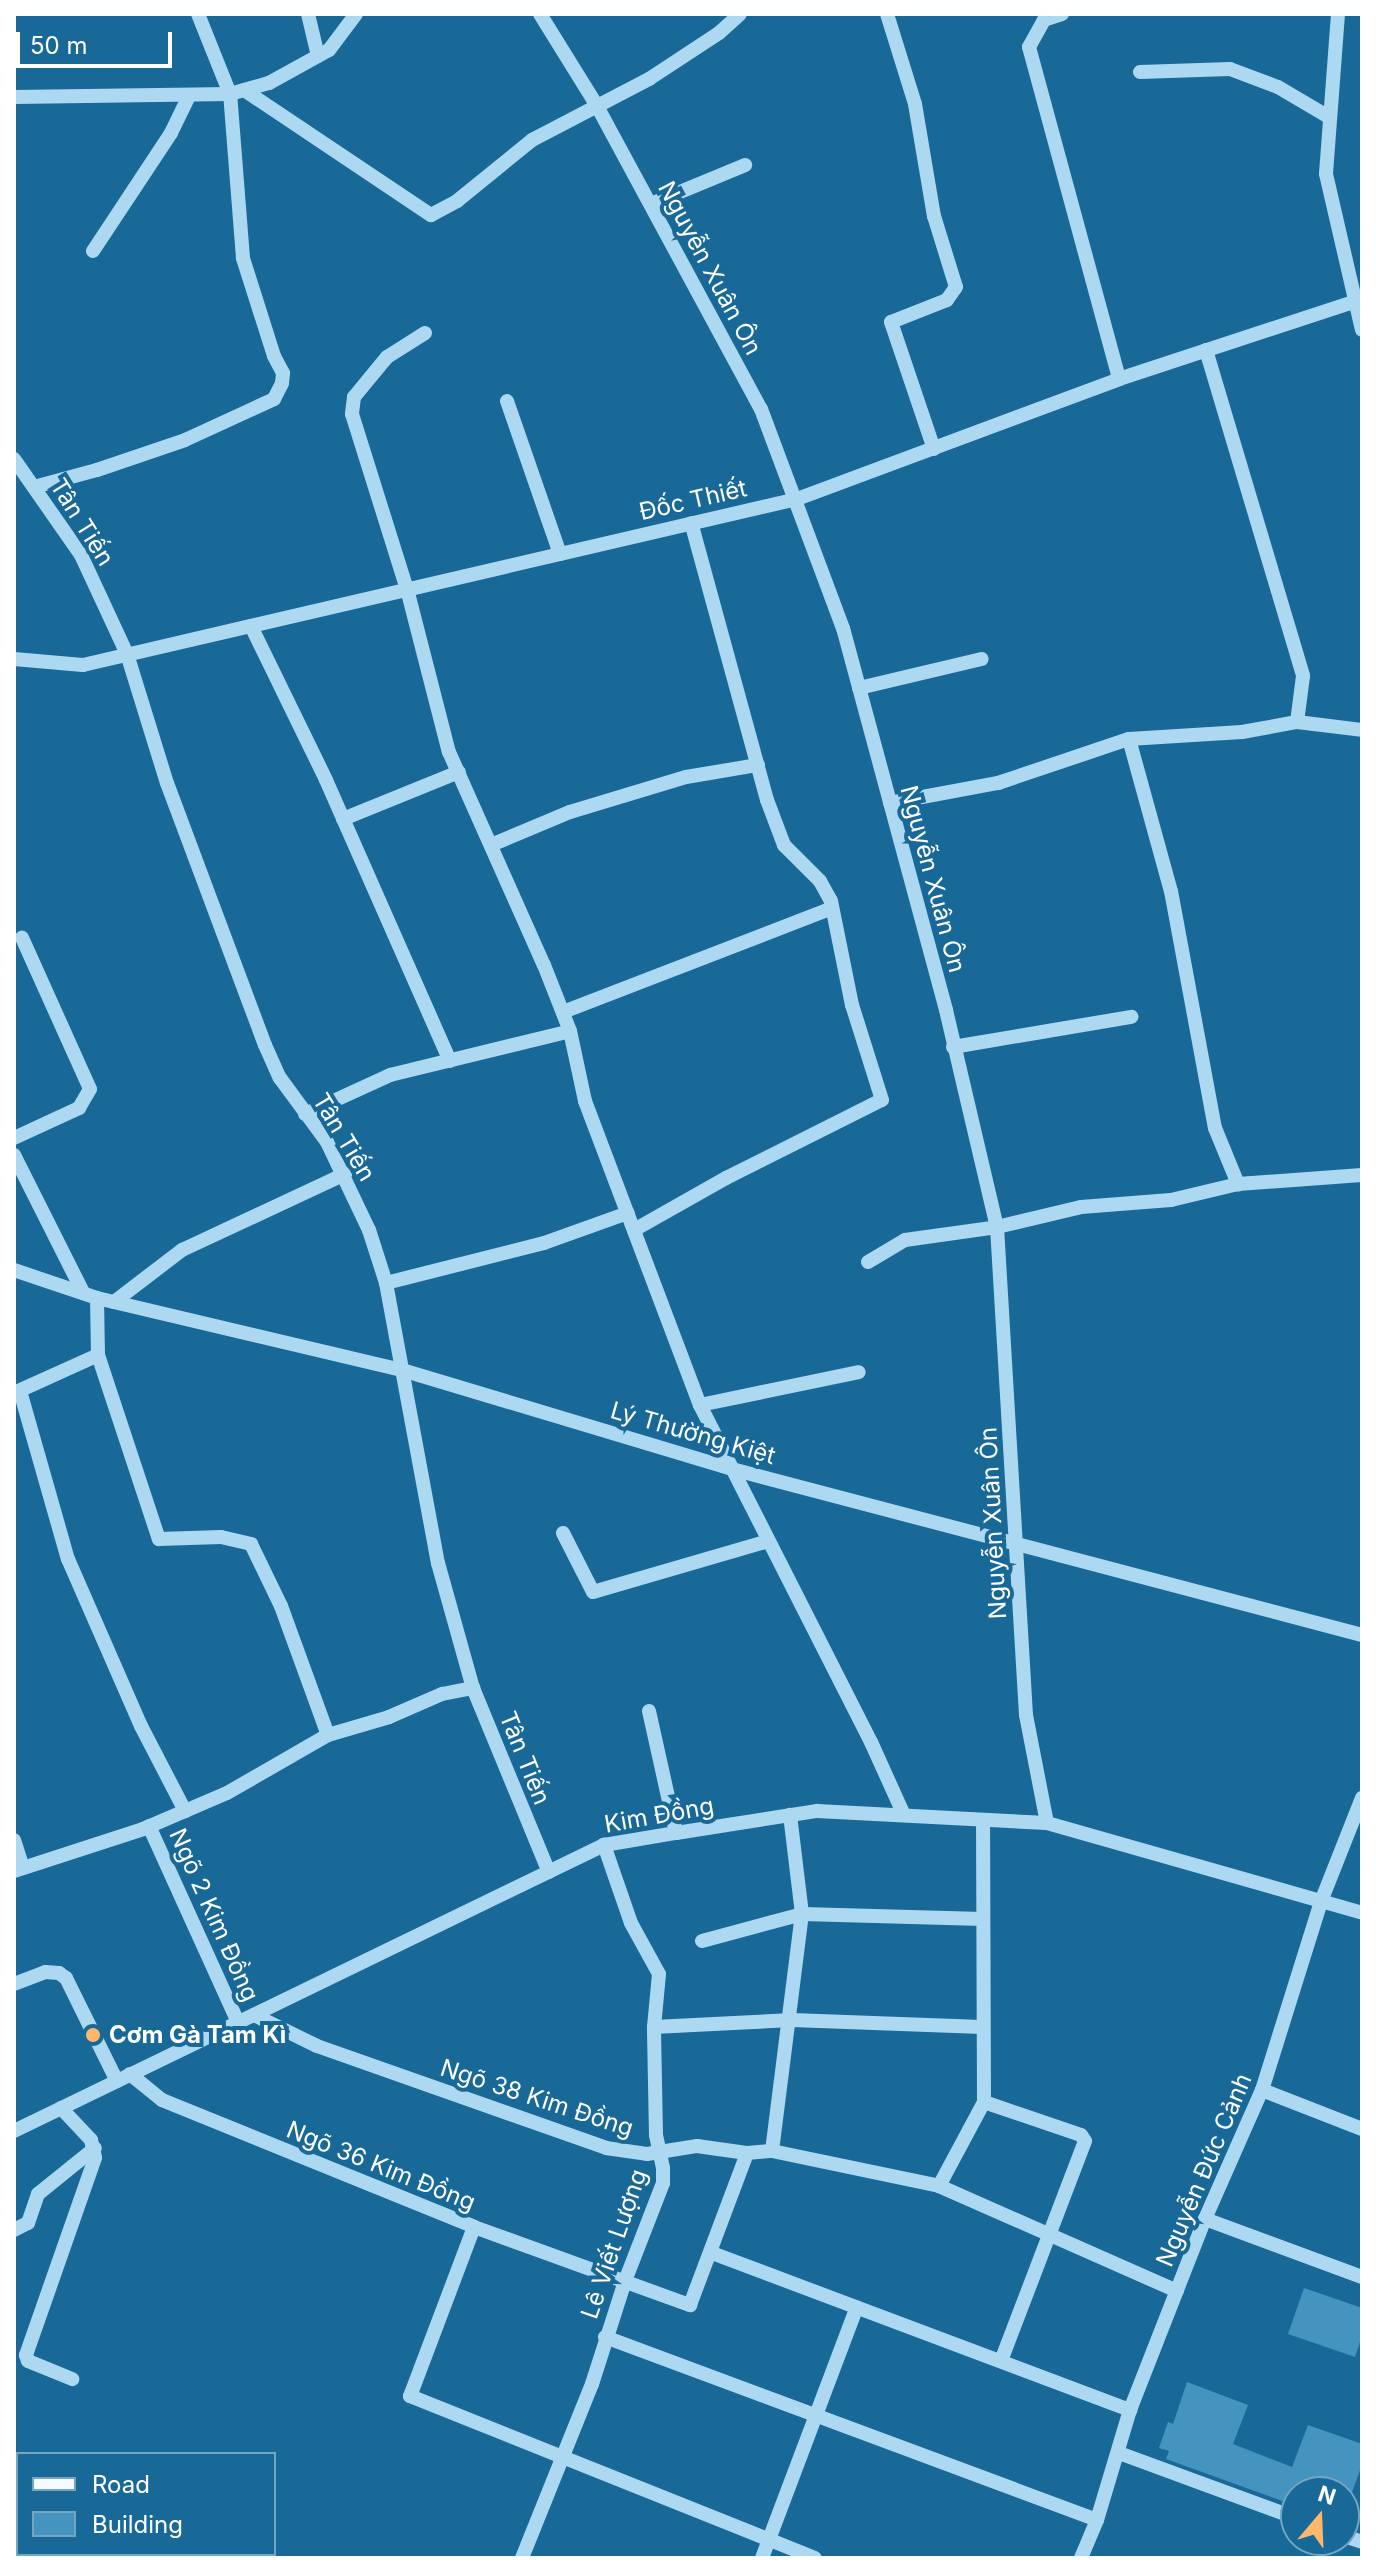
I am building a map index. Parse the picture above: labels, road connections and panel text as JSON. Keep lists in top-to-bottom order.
{
  "streets": {
    "street": [
      "Nguyễn Xuân Ôn",
      "Đốc Thiết",
      "Tân Tiến",
      "Lý Thường Kiệt",
      "Kim Đồng",
      "Ngõ 2 Kim Đồng",
      "Ngõ 38 Kim Đồng",
      "Ngõ 36 Kim Đồng",
      "Nguyễn Đức Cảnh",
      "Lê Viết Lượng"
    ]
  },
  "crossings": [
    ["Nguyễn Xuân Ôn", "Đốc Thiết"],
    ["Nguyễn Xuân Ôn", "Lý Thường Kiệt"],
    ["Nguyễn Xuân Ôn", "Kim Đồng"],
    ["Đốc Thiết", "Tân Tiến"],
    ["Tân Tiến", "Lý Thường Kiệt"],
    ["Tân Tiến", "Kim Đồng"],
    ["Kim Đồng", "Ngõ 2 Kim Đồng"],
    ["Kim Đồng", "Ngõ 38 Kim Đồng"],
    ["Kim Đồng", "Ngõ 36 Kim Đồng"],
    ["Kim Đồng", "Nguyễn Đức Cảnh"],
    ["Kim Đồng", "Lê Viết Lượng"],
    ["Ngõ 38 Kim Đồng", "Nguyễn Đức Cảnh"],
    ["Ngõ 38 Kim Đồng", "Lê Viết Lượng"],
    ["Ngõ 36 Kim Đồng", "Lê Viết Lượng"]
  ],
  "places": ["Cơm Gà Tam Kì"],
  "legend": ["Road", "Building"],
  "scale_bar": "50 m",
  "north": "top"
}
